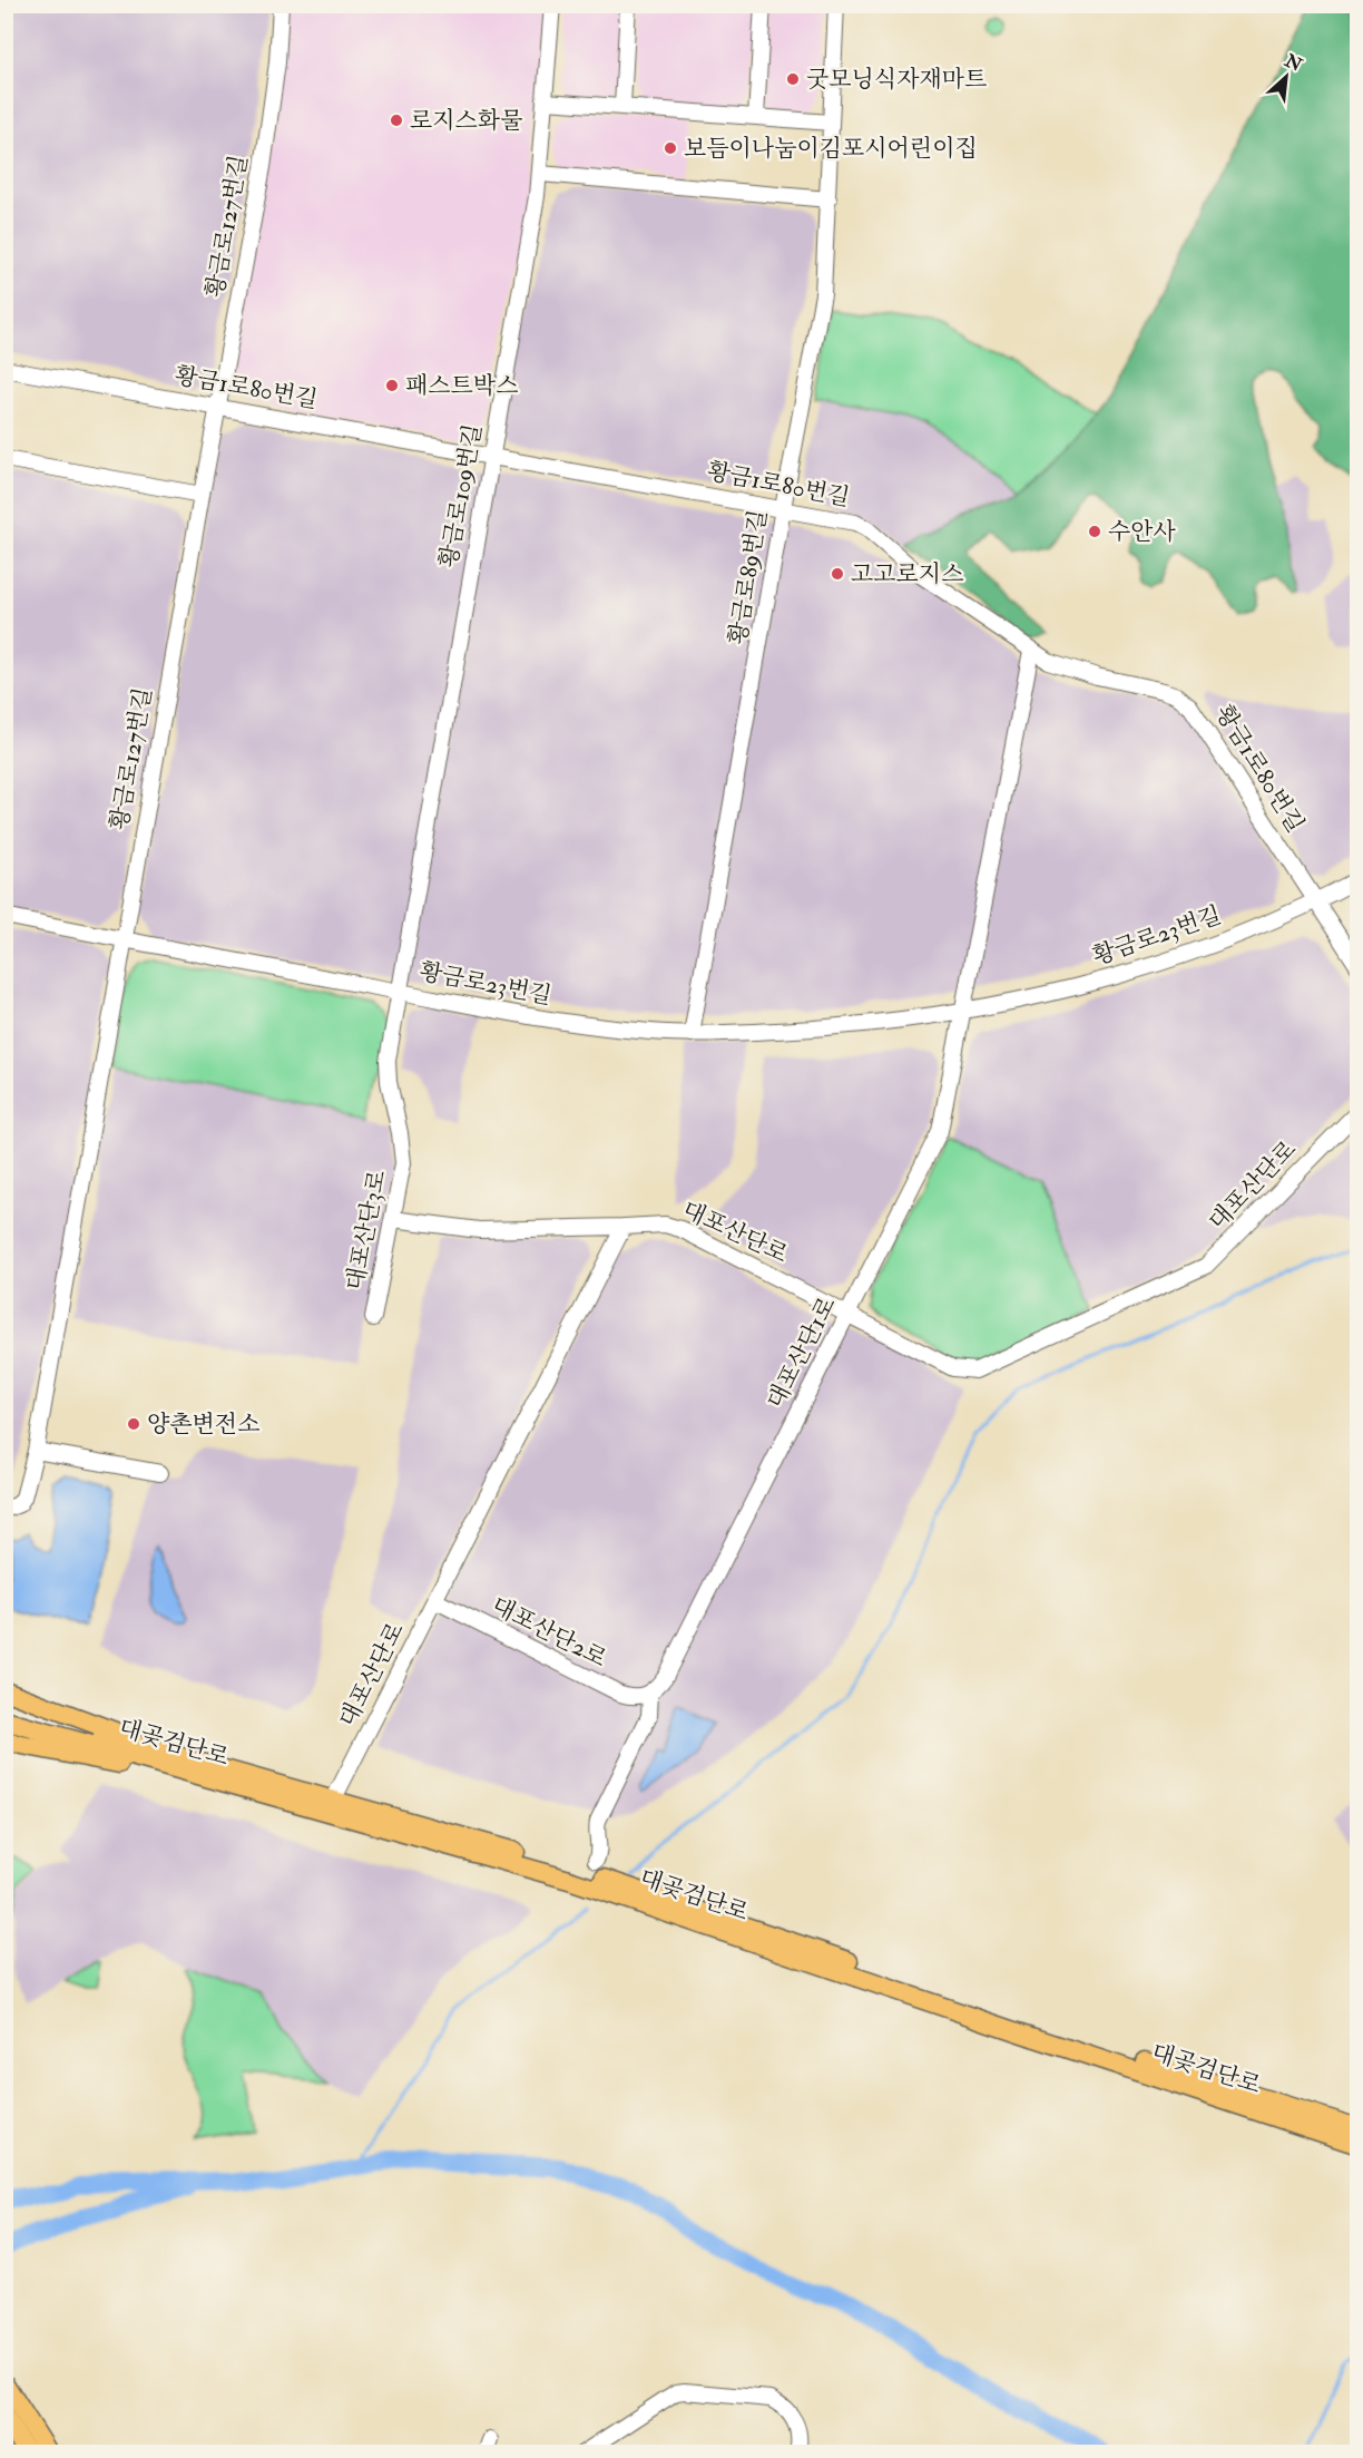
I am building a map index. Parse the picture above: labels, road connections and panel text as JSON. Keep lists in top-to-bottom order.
{
  "streets": {
    "main road": ["대곶검단로"],
    "street": [
      "황금로127번길",
      "황금1로80번길",
      "황금로109번길",
      "황금로89번길",
      "황금로23번길",
      "대포산단로",
      "대포산단3로",
      "대포산단1로",
      "대포산단2로"
    ]
  },
  "crossings": [
    ["황금로127번길", "황금1로80번길"],
    ["황금로127번길", "황금로23번길"],
    ["황금1로80번길", "황금로109번길"],
    ["황금1로80번길", "황금로89번길"],
    ["황금1로80번길", "황금로23번길"],
    ["황금로109번길", "황금로23번길"],
    ["황금로109번길", "대포산단3로"],
    ["황금로89번길", "황금로23번길"],
    ["황금로23번길", "대포산단3로"],
    ["황금로23번길", "대포산단1로"],
    ["대포산단로", "대포산단1로"],
    ["대포산단로", "대포산단2로"],
    ["대포산단로", "대곶검단로"],
    ["대포산단1로", "대포산단2로"]
  ],
  "places": [
    "굿모닝식자재마트",
    "로지스화물",
    "보듬이나눔이김포시어린이집",
    "패스트박스",
    "수안사",
    "고고로지스",
    "양촌변전소"
  ],
  "north": "top right"
}
